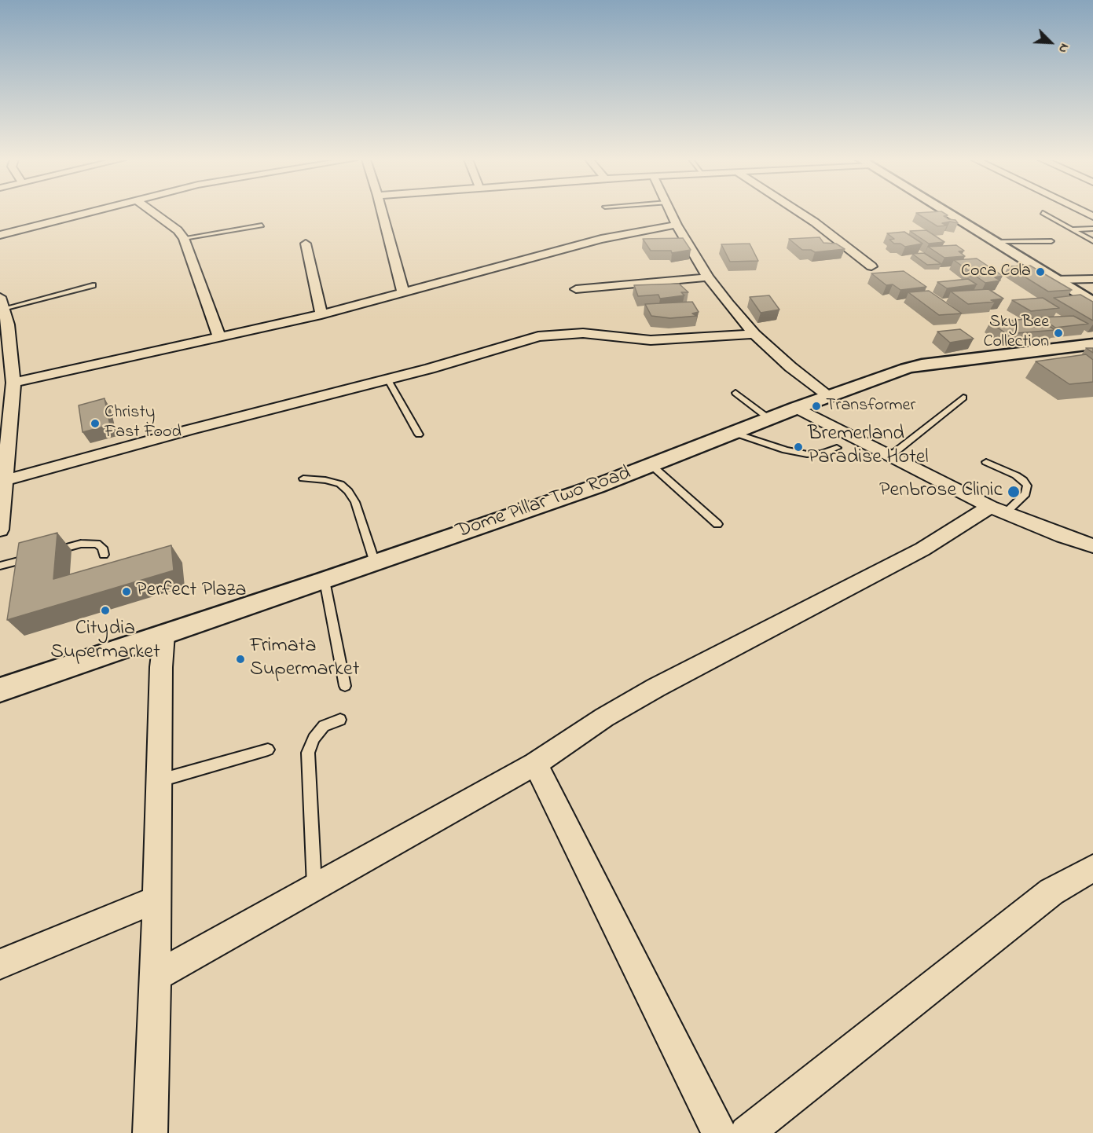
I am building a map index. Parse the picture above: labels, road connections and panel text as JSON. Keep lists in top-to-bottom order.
{
  "streets": {
    "street": ["Dome Pillar Two Road"]
  },
  "places": [
    "Coca Cola",
    "Sky Bee Collection",
    "Transformer",
    "Christy Fast Food",
    "Bremerland Paradise Hotel",
    "Penbrose Clinic",
    "Perfect Plaza",
    "Citydia Supermarket",
    "Frimata Supermarket"
  ],
  "north": "bottom right"
}
